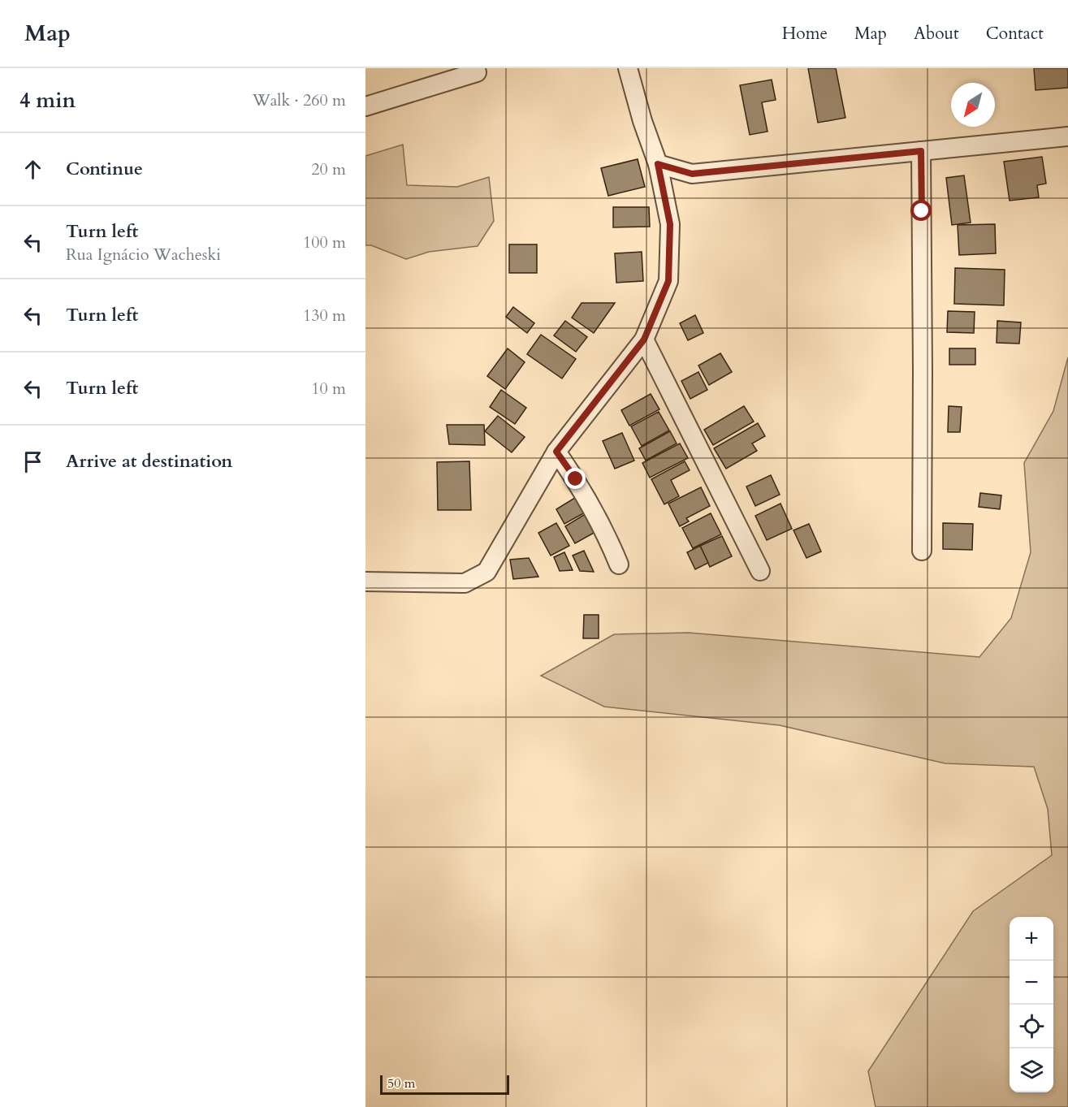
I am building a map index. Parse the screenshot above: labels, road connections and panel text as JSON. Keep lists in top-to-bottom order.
{
  "scale_bar": "50 m",
  "north": "bottom left",
  "page": {
    "header": "Map",
    "nav": [
      "Home",
      "Map",
      "About",
      "Contact"
    ],
    "heading": ["4 min", "Walk · 260 m"],
    "list": [
      ["Continue", "20 m"],
      ["Turn left", "Rua Ignácio Wacheski", "100 m"],
      ["Turn left", "130 m"],
      ["Turn left", "10 m"],
      "Arrive at destination"
    ],
    "map_buttons": ["+", "−"],
    "scale": "50 m"
  }
}
